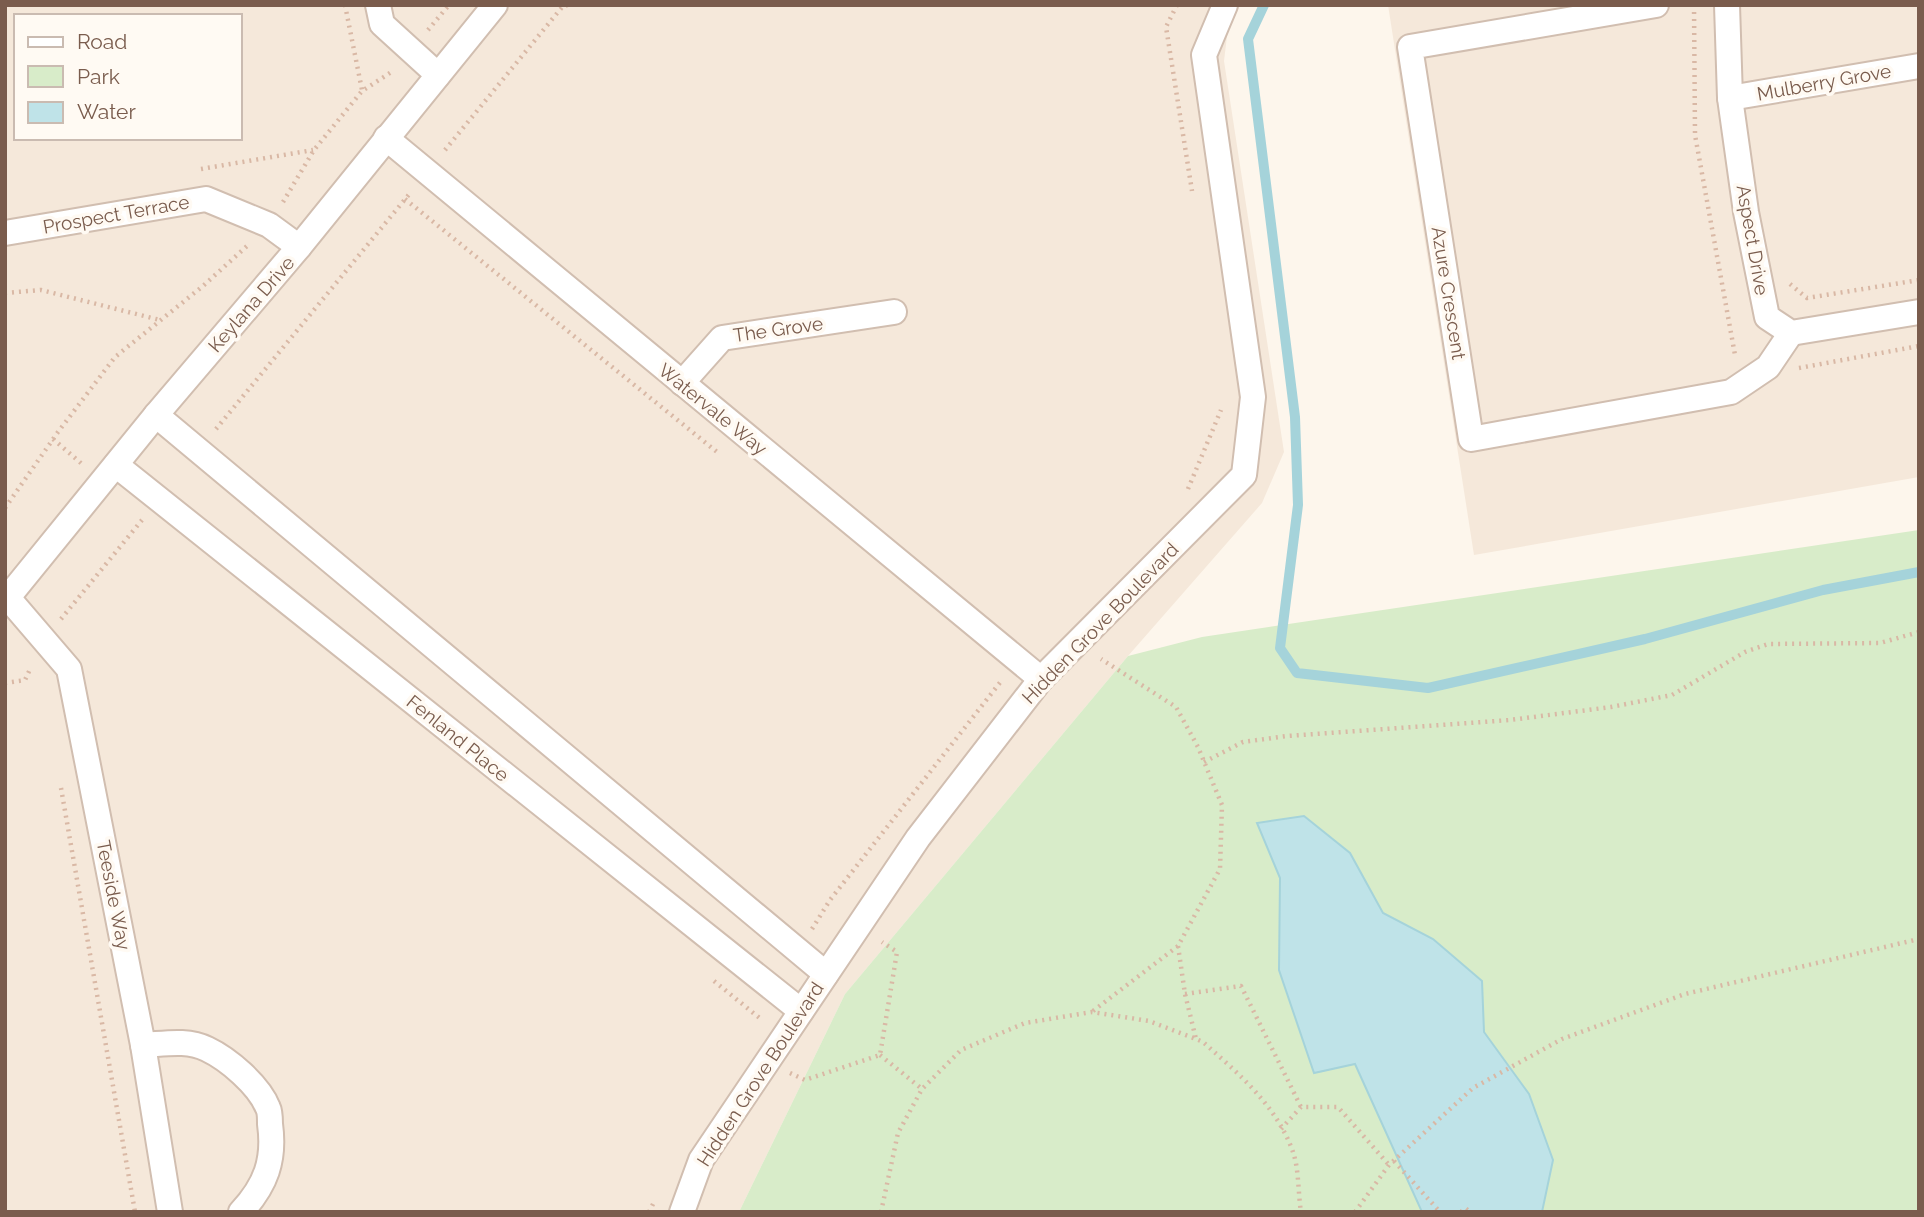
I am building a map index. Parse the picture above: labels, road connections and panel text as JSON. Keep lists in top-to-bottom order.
{
  "streets": {
    "street": [
      "Mulberry Grove",
      "Prospect Terrace",
      "Aspect Drive",
      "Azure Crescent",
      "Keylana Drive",
      "The Grove",
      "Watervale Way",
      "Hidden Grove Boulevard",
      "Fenland Place",
      "Teeside Way"
    ]
  },
  "crossings": [
    ["Mulberry Grove", "Aspect Drive"],
    ["Prospect Terrace", "Keylana Drive"],
    ["Aspect Drive", "Azure Crescent"],
    ["Keylana Drive", "Watervale Way"],
    ["Keylana Drive", "Fenland Place"],
    ["Keylana Drive", "Teeside Way"],
    ["The Grove", "Watervale Way"],
    ["Watervale Way", "Hidden Grove Boulevard"],
    ["Hidden Grove Boulevard", "Fenland Place"]
  ],
  "legend": ["Road", "Park", "Water"]
}
